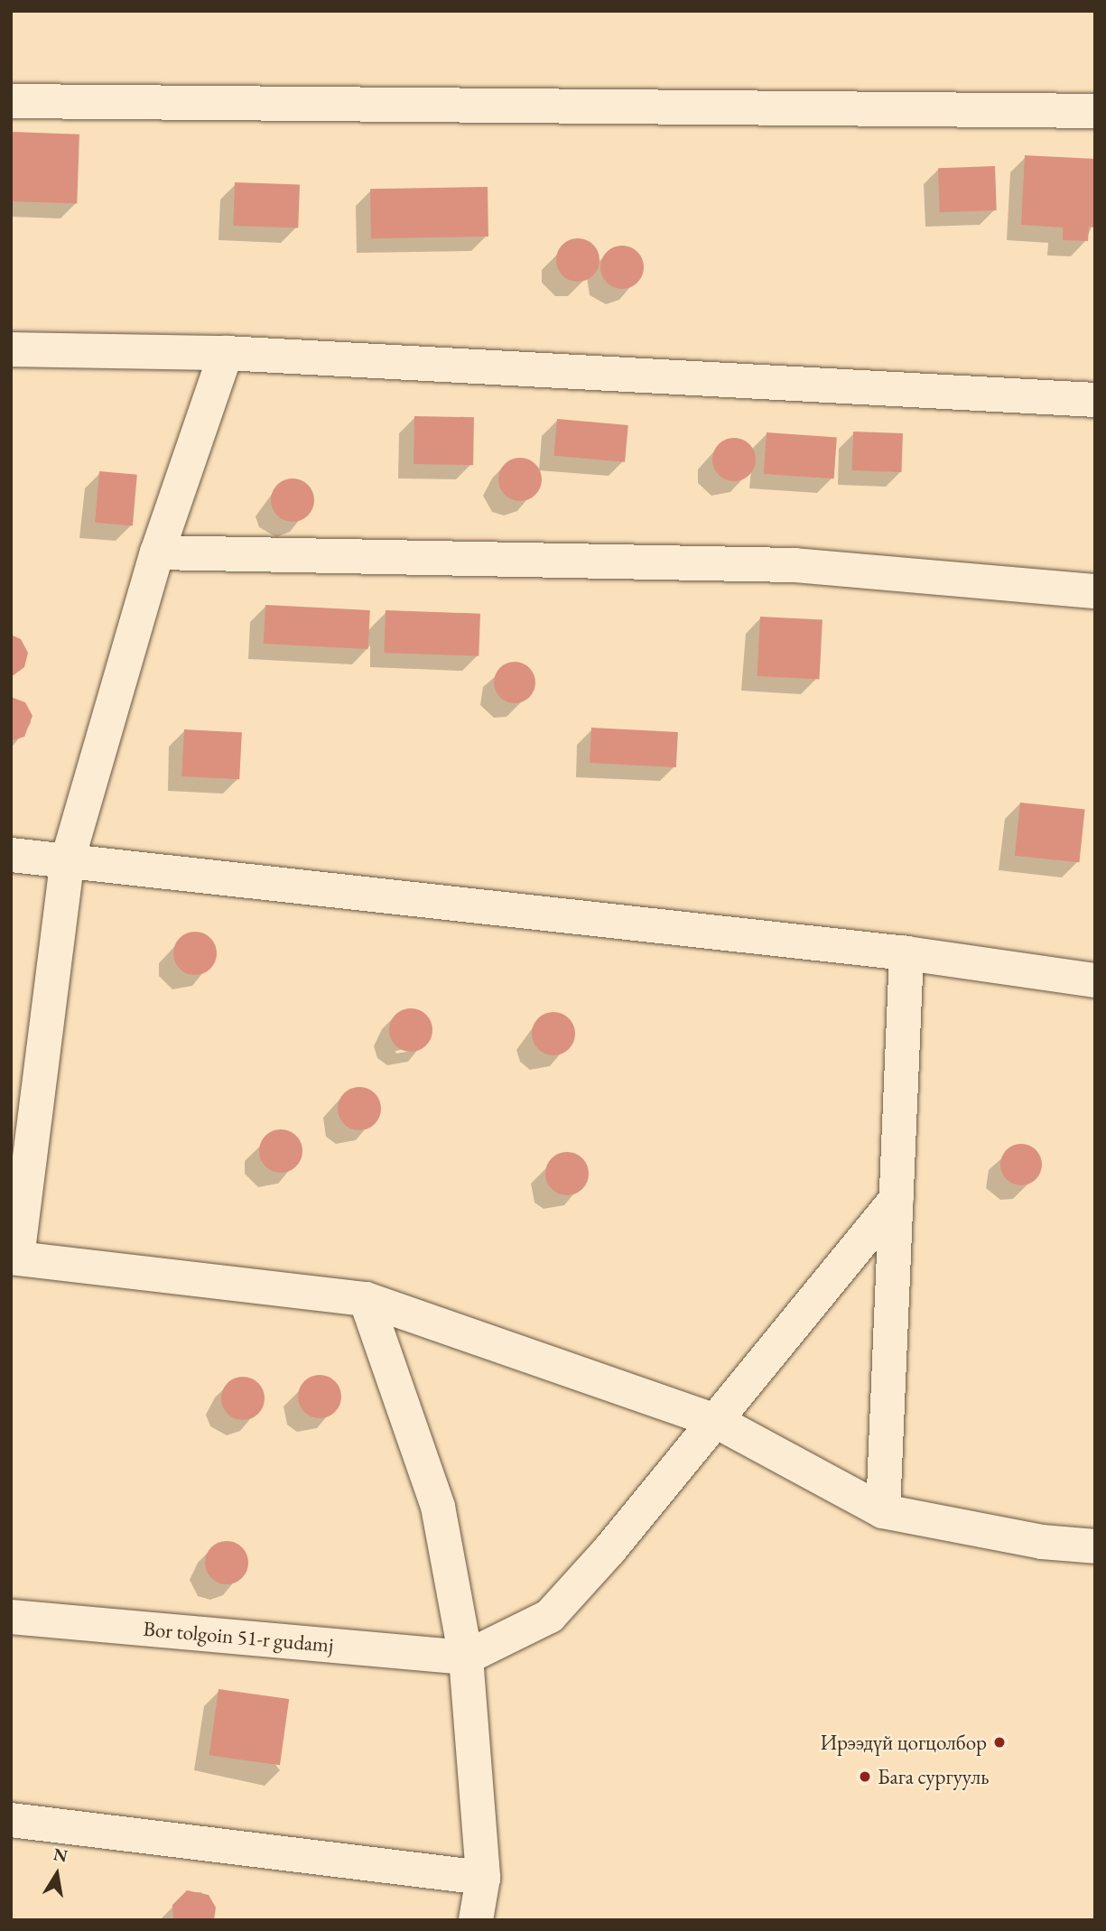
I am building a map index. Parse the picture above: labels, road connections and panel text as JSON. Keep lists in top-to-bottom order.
{
  "streets": {
    "street": ["Bor tolgoin 51-r gudamj"]
  },
  "places": ["Ирээдүй цогцолбор", "Бага сургууль"],
  "north": "top"
}
